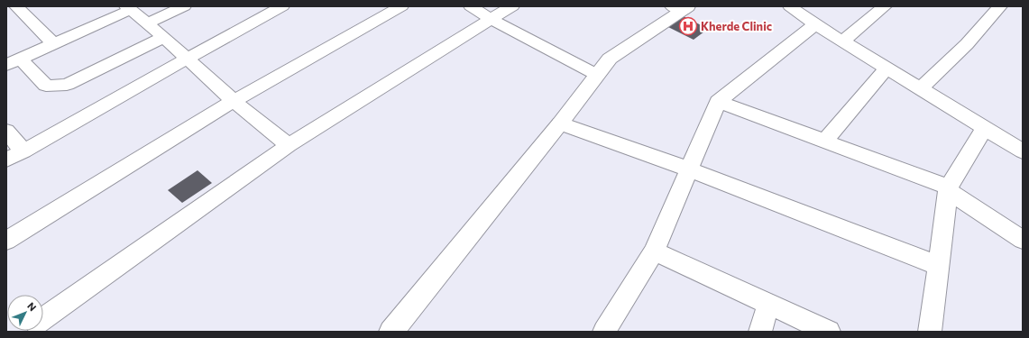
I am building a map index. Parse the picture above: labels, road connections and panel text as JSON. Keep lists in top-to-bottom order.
{
  "places": {
    "hospital": ["Kherde Clinic"]
  },
  "north": "top right"
}
